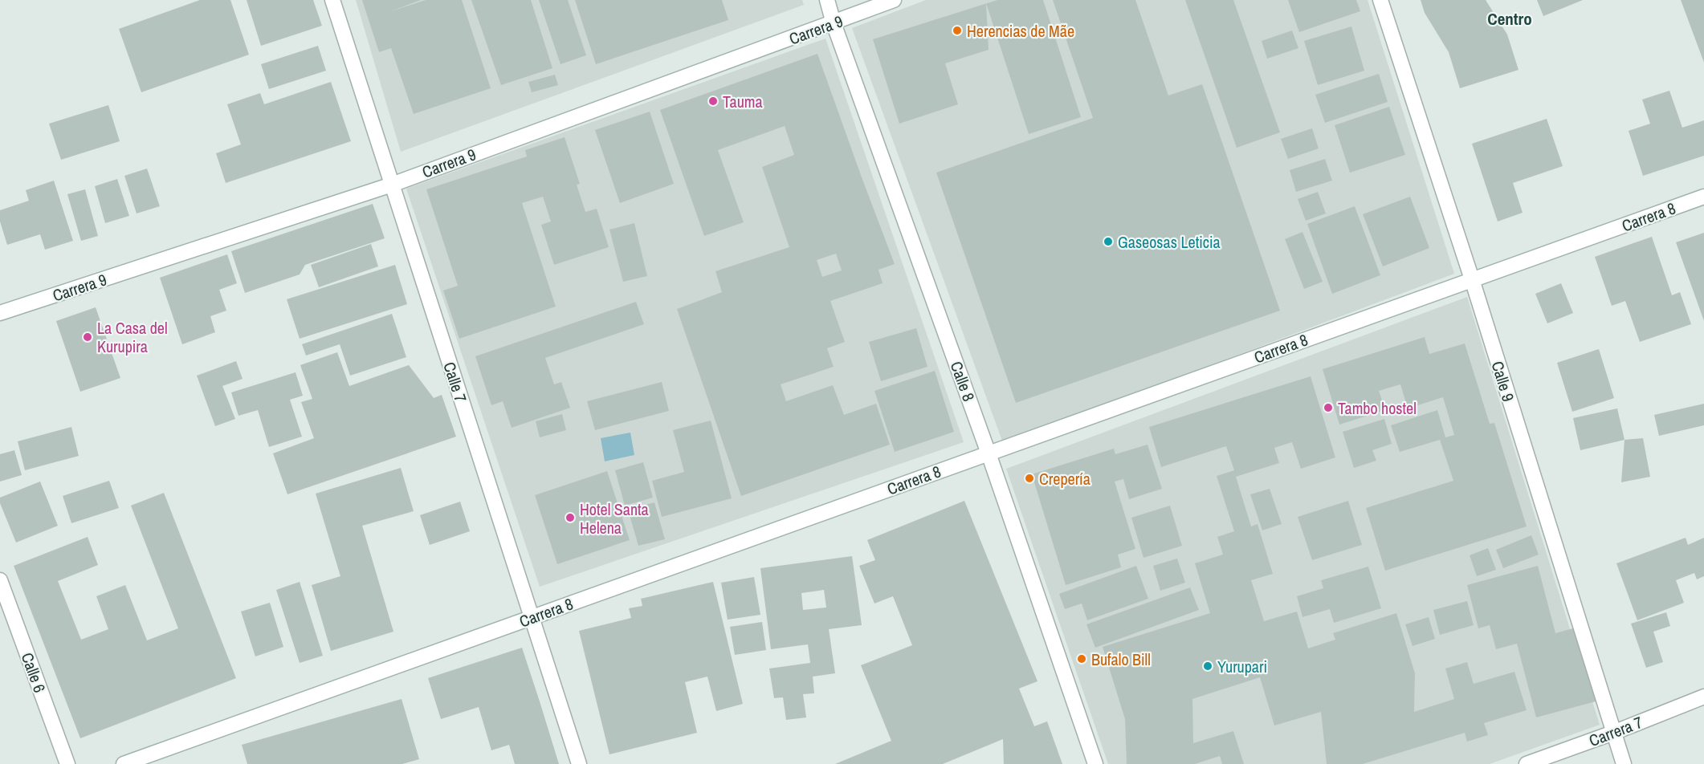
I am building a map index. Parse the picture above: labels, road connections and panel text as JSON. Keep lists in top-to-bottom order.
{
  "streets": {
    "street": [
      "Carrera 9",
      "Carrera 8",
      "Calle 8",
      "Calle 9",
      "Calle 7",
      "Calle 6",
      "Carrera 7"
    ]
  },
  "crossings": [
    ["Carrera 9", "Calle 8"],
    ["Carrera 9", "Calle 7"],
    ["Carrera 8", "Calle 8"],
    ["Carrera 8", "Calle 9"],
    ["Carrera 8", "Calle 7"],
    ["Calle 9", "Carrera 7"]
  ],
  "districts": ["Centro"],
  "places": [
    "Herencias de Mãe",
    "Tauma",
    "Gaseosas Leticia",
    "La Casa del Kurupira",
    "Tambo hostel",
    "Crepería",
    "Hotel Santa Helena",
    "Bufalo Bill",
    "Yurupari"
  ]
}
